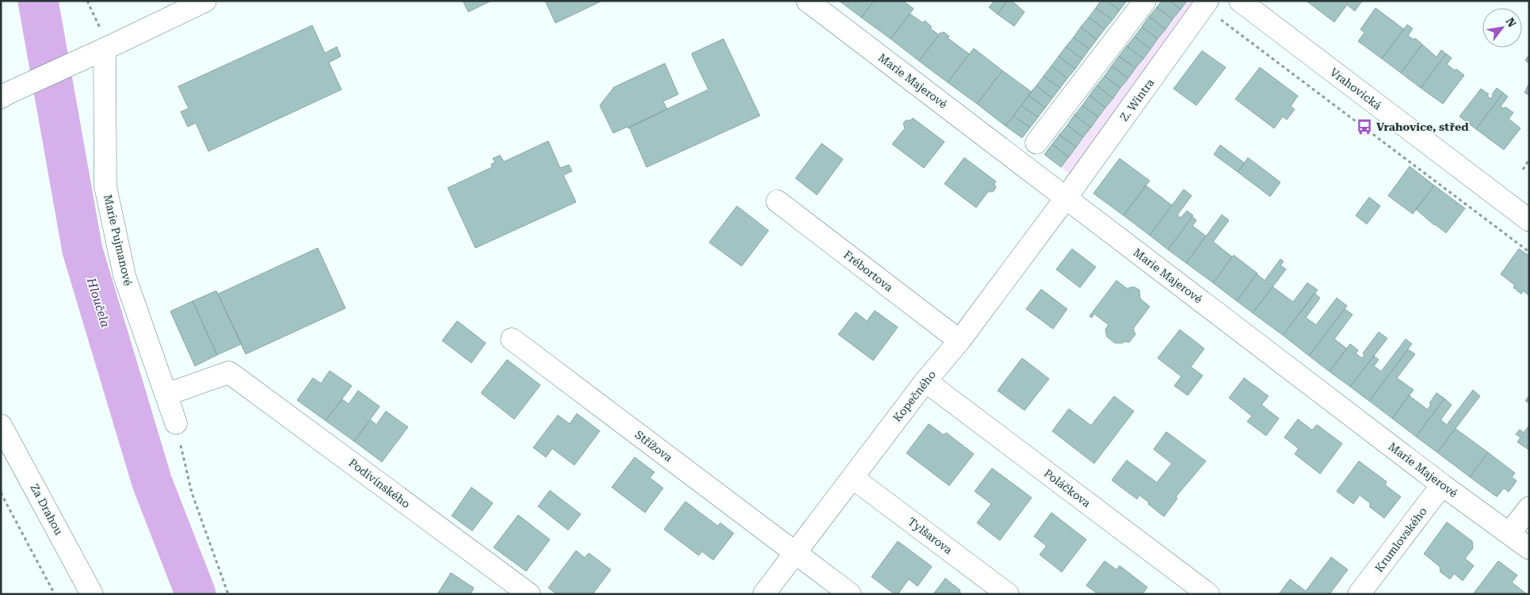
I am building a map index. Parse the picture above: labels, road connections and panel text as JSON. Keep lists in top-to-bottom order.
{
  "streets": {
    "street": [
      "Marie Majerové",
      "Vrahovická",
      "Z. Wintra",
      "Marie Pujmanové",
      "Frébortova",
      "Kopečného",
      "Střížova",
      "Podivínského",
      "Poláčkova",
      "Za Drahou",
      "Tylšarova",
      "Krumlovského"
    ]
  },
  "crossings": [
    ["Marie Majerové", "Z. Wintra"],
    ["Marie Majerové", "Kopečného"],
    ["Marie Majerové", "Krumlovského"],
    ["Z. Wintra", "Kopečného"],
    ["Marie Pujmanové", "Podivínského"],
    ["Frébortova", "Kopečného"],
    ["Kopečného", "Střížova"],
    ["Kopečného", "Poláčkova"],
    ["Kopečného", "Tylšarova"]
  ],
  "water": ["Hloučela"],
  "places": {
    "bus stop": ["Vrahovice, střed"]
  },
  "north": "top right"
}
